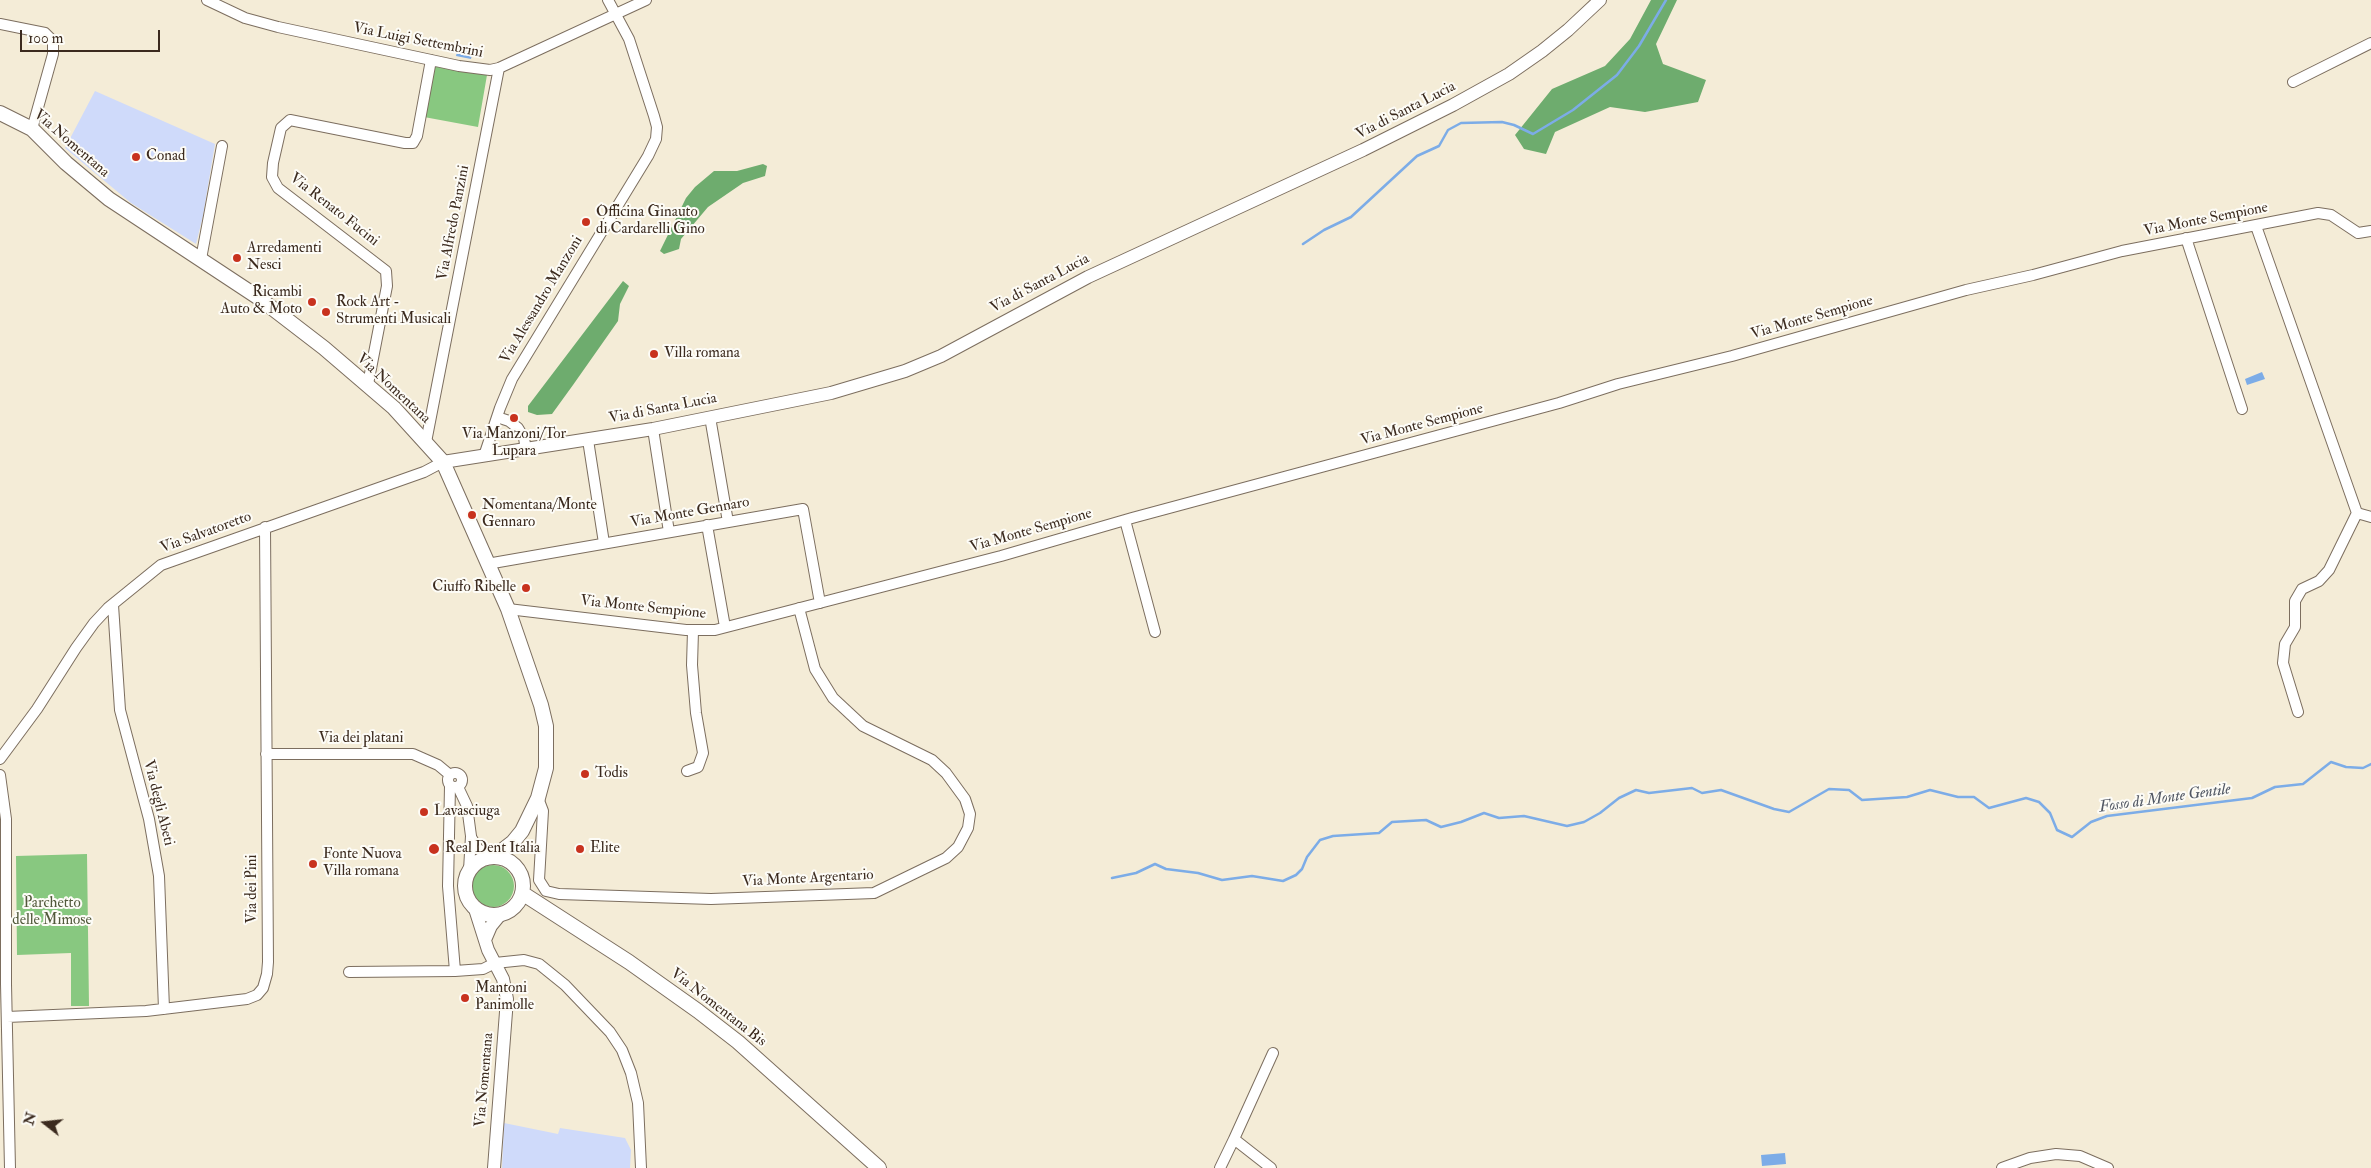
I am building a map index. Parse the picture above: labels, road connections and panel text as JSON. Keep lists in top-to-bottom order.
{
  "streets": {
    "main road": ["Via Nomentana", "Via Nomentana Bis"],
    "street": [
      "Via Luigi Settembrini",
      "Via di Santa Lucia",
      "Via Renato Fucini",
      "Via Monte Sempione",
      "Via Alfredo Panzini",
      "Via Alessandro Manzoni",
      "Via Monte Gennaro",
      "Via Salvatoretto",
      "Via dei platani",
      "Via degli Abeti",
      "Via Monte Argentario",
      "Via dei Pini"
    ]
  },
  "crossings": [
    ["Via Luigi Settembrini", "Via Renato Fucini"],
    ["Via Luigi Settembrini", "Via Alfredo Panzini"],
    ["Via Luigi Settembrini", "Via Alessandro Manzoni"],
    ["Via di Santa Lucia", "Via Nomentana"],
    ["Via di Santa Lucia", "Via Alessandro Manzoni"],
    ["Via di Santa Lucia", "Via Salvatoretto"],
    ["Via Nomentana", "Via Renato Fucini"],
    ["Via Nomentana", "Via Monte Sempione"],
    ["Via Nomentana", "Via Alfredo Panzini"],
    ["Via Nomentana", "Via Monte Gennaro"],
    ["Via Nomentana", "Via Salvatoretto"],
    ["Via Nomentana", "Via Monte Argentario"],
    ["Via Nomentana", "Via Nomentana Bis"],
    ["Via Monte Sempione", "Via Monte Gennaro"],
    ["Via Monte Sempione", "Via Monte Argentario"],
    ["Via Salvatoretto", "Via degli Abeti"],
    ["Via Salvatoretto", "Via dei Pini"],
    ["Via dei platani", "Via dei Pini"],
    ["Via degli Abeti", "Via dei Pini"]
  ],
  "water": ["Fosso di Monte Gentile"],
  "parks": ["Parchetto delle Mimose"],
  "places": [
    "Conad",
    "Officina Ginauto di Cardarelli Gino",
    "Arredamenti Nesci",
    "Ricambi Auto & Moto",
    "Rock Art - Strumenti Musicali",
    "Villa romana",
    "Via Manzoni/Tor Lupara",
    "Nomentana/Monte Gennaro",
    "Ciuffo Ribelle",
    "Todis",
    "Lavasciuga",
    "Real Dent Italia",
    "Elite",
    "Fonte Nuova Villa romana",
    "Mantoni Panimolle"
  ],
  "scale_bar": "100 m",
  "north": "left"
}
